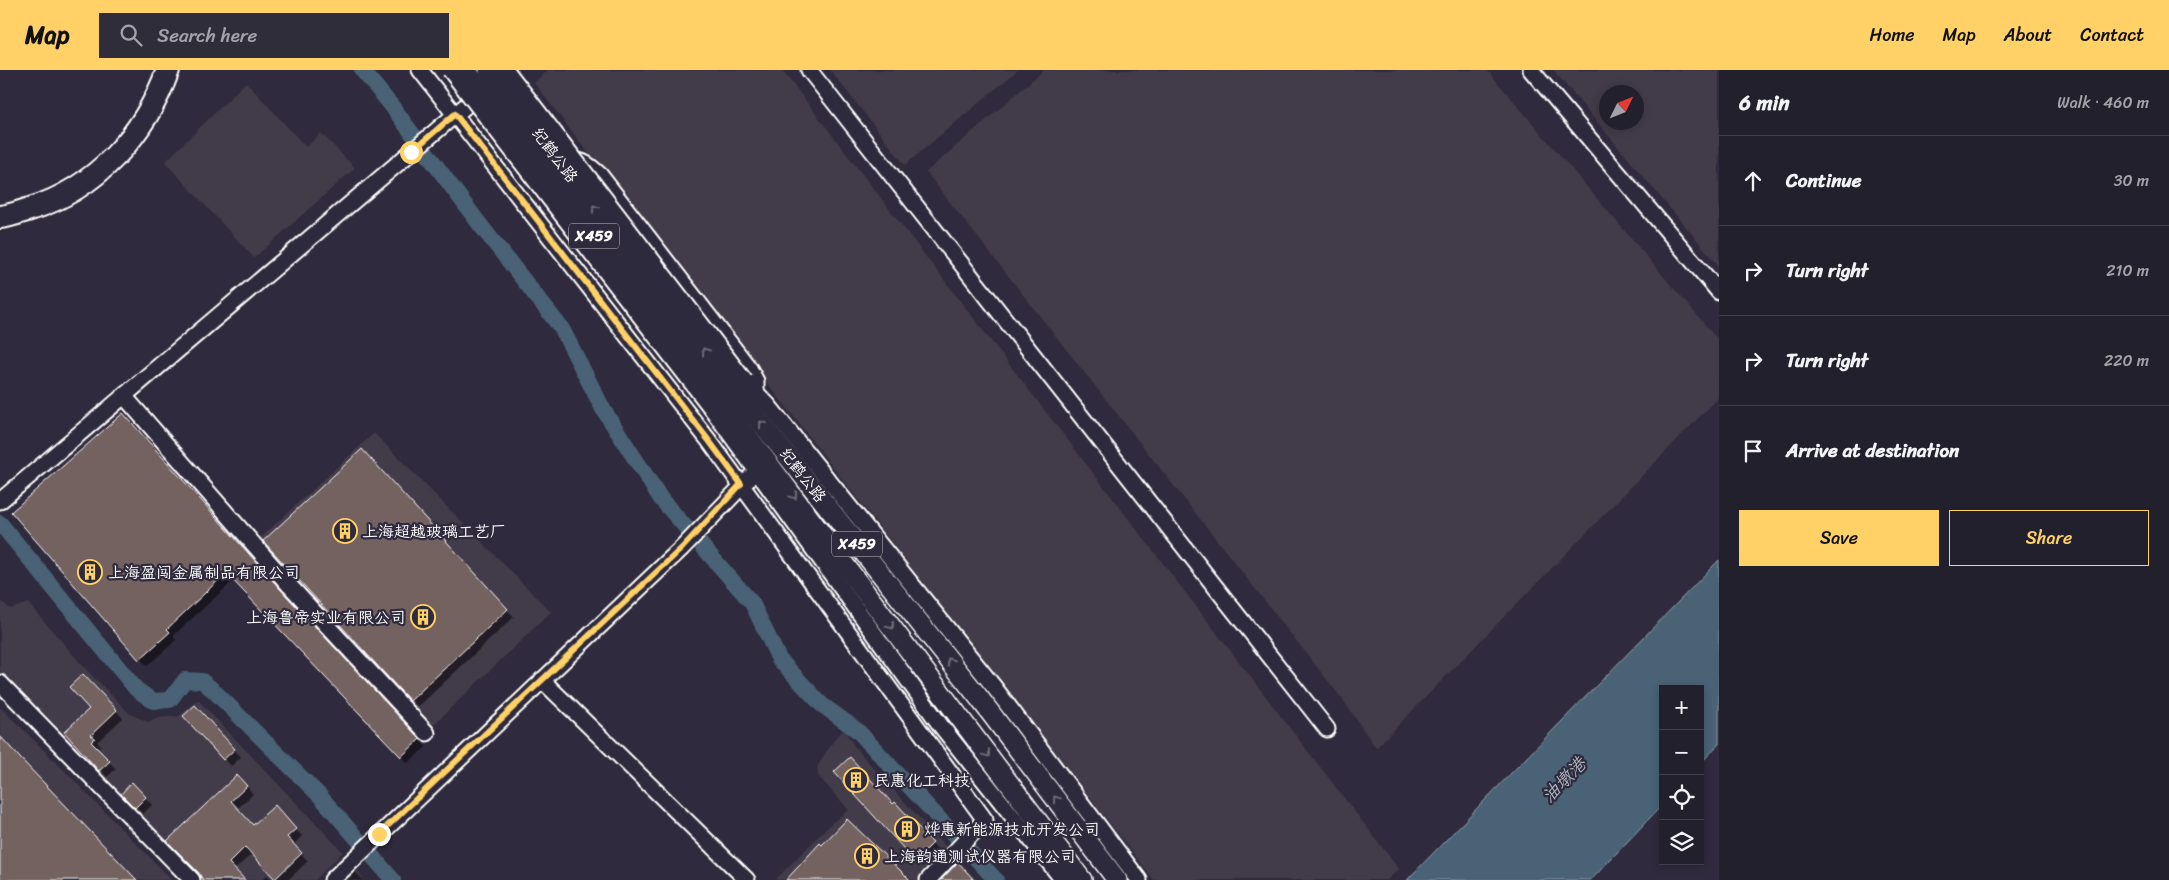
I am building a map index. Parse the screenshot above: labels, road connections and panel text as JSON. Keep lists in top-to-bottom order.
{
  "streets": {
    "main road": ["纪鹤公路", "X459"]
  },
  "water": ["油墩港"],
  "places": {
    "building": [
      "上海超越玻璃工艺厂",
      "上海盈闯金属制品有限公司",
      "上海鲁帝实业有限公司",
      "民惠化工科技",
      "烨惠新能源技术开发公司",
      "上海韵通测试仪器有限公司"
    ]
  },
  "north": "top right",
  "page": {
    "header": "Map",
    "search": "Search here",
    "nav": [
      "Home",
      "Map",
      "About",
      "Contact"
    ],
    "heading": ["6 min", "Walk · 460 m"],
    "list": [
      ["Continue", "30 m"],
      ["Turn right", "210 m"],
      ["Turn right", "220 m"],
      "Arrive at destination"
    ],
    "buttons": ["Save", "Share"],
    "map_buttons": ["+", "−"]
  }
}
